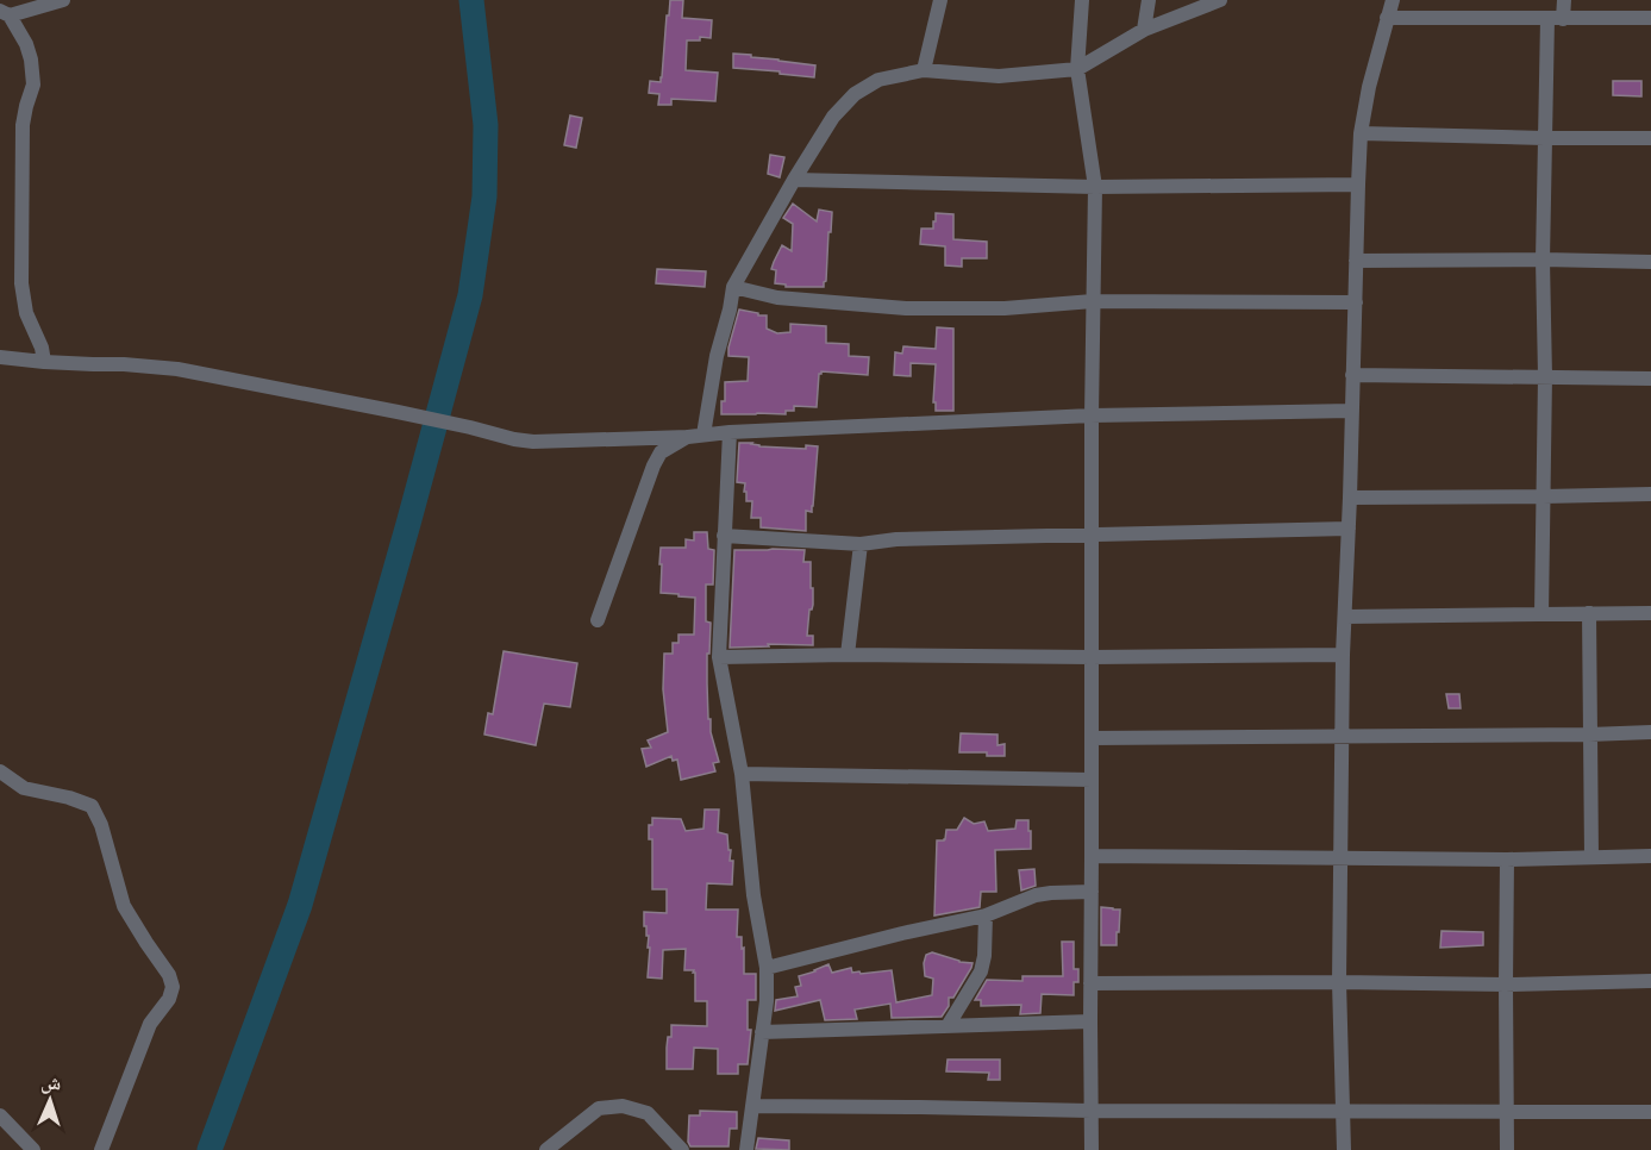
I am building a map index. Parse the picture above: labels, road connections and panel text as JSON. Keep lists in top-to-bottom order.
{
  "north": "top"
}
